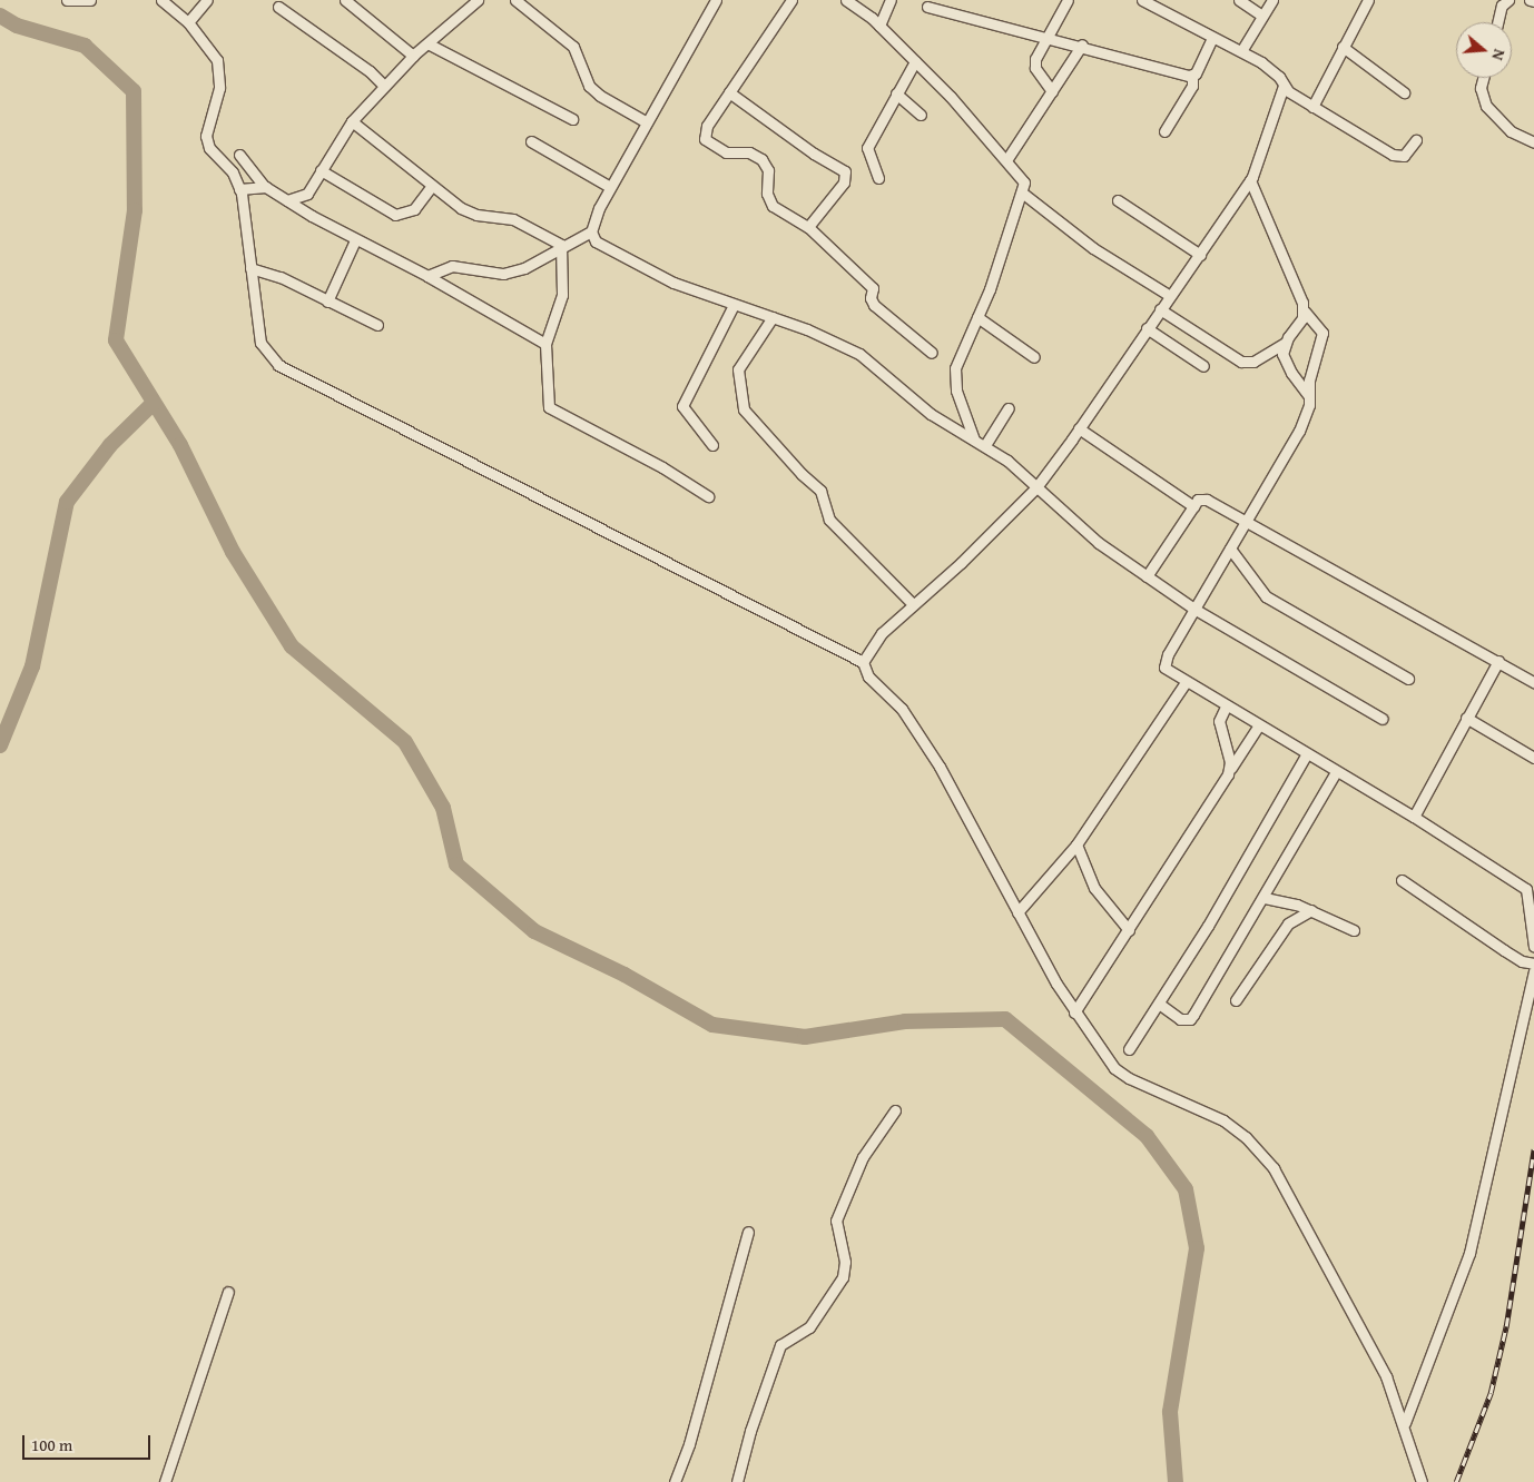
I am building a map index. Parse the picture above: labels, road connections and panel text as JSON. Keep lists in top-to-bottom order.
{
  "scale_bar": "100 m",
  "north": "right"
}
